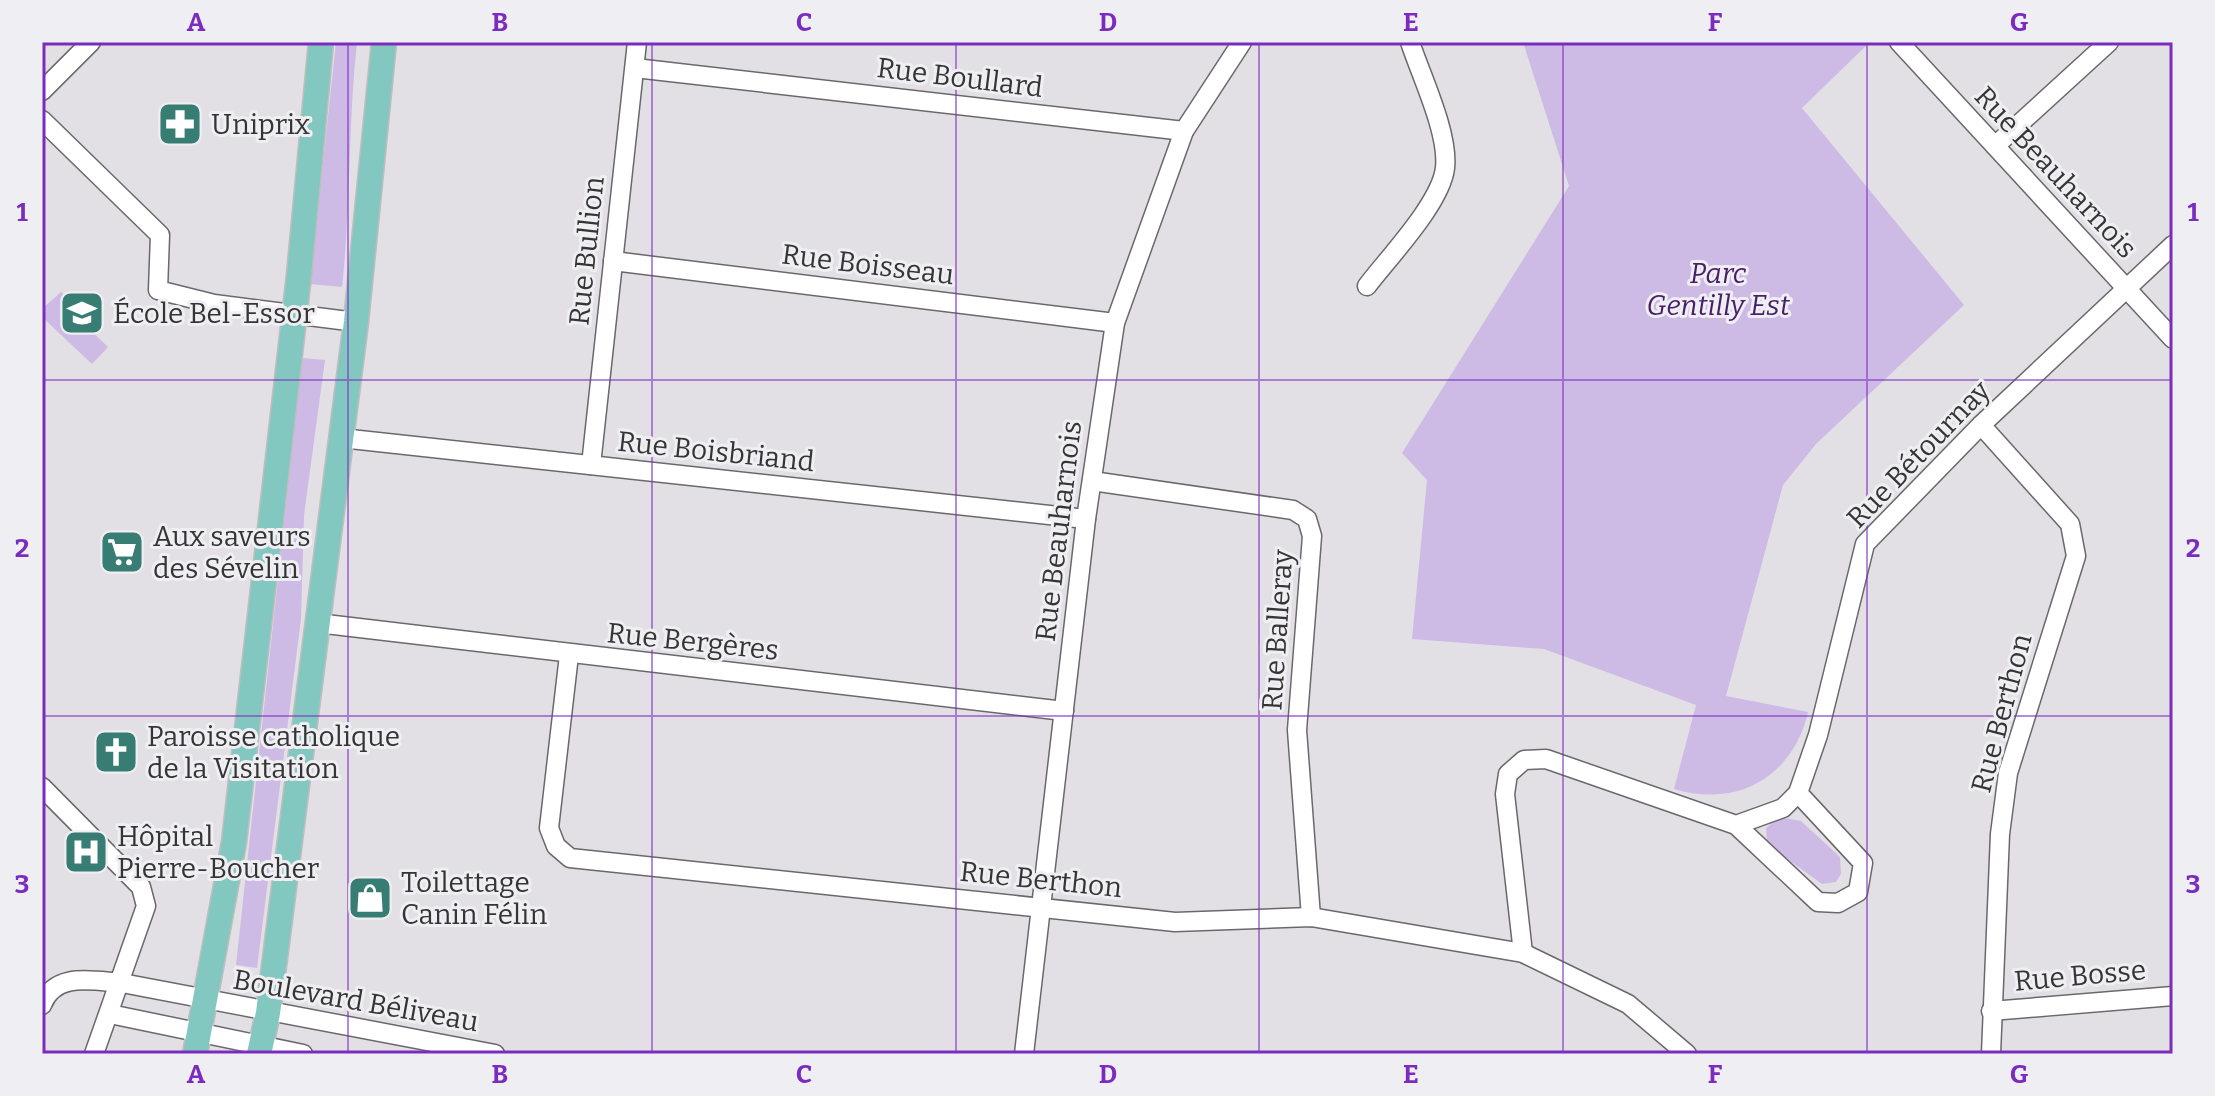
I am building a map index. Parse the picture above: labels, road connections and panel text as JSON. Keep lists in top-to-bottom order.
{
  "streets": {
    "street": [
      "Rue Boullard",
      "Rue Beauharnois",
      "Rue Bullion",
      "Rue Boisseau",
      "Rue Boisbriand",
      "Rue Bétournay",
      "Rue Balleray",
      "Rue Bergères",
      "Rue Berthon",
      "Rue Bosse",
      "Boulevard Béliveau"
    ]
  },
  "crossings": [
    ["Rue Boullard", "Rue Beauharnois"],
    ["Rue Boullard", "Rue Bullion"],
    ["Rue Beauharnois", "Rue Boisseau"],
    ["Rue Beauharnois", "Rue Boisbriand"],
    ["Rue Beauharnois", "Rue Bétournay"],
    ["Rue Beauharnois", "Rue Balleray"],
    ["Rue Beauharnois", "Rue Bergères"],
    ["Rue Beauharnois", "Rue Berthon"],
    ["Rue Bullion", "Rue Boisseau"],
    ["Rue Bullion", "Rue Boisbriand"],
    ["Rue Bétournay", "Rue Berthon"],
    ["Rue Balleray", "Rue Berthon"],
    ["Rue Bergères", "Rue Berthon"],
    ["Rue Berthon", "Rue Bosse"]
  ],
  "parks": ["Parc Gentilly Est"],
  "places": {
    "pharmacy": ["Uniprix"],
    "school or university": ["École Bel-Essor"],
    "supermarket": ["Aux saveurs des Sévelin"],
    "church": ["Paroisse catholique de la Visitation"],
    "hospital": ["Hôpital Pierre-Boucher"],
    "shop": ["Toilettage Canin Félin"]
  },
  "grid": {
    "columns": [
      "A",
      "B",
      "C",
      "D",
      "E",
      "F",
      "G"
    ],
    "rows": ["1", "2", "3"]
  }
}
